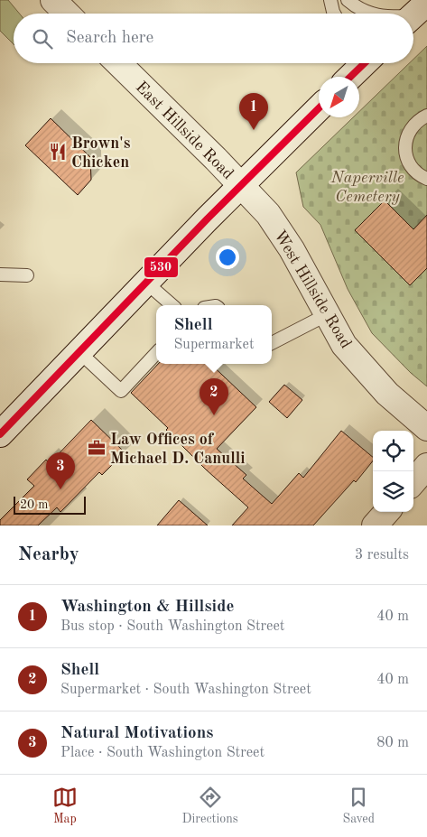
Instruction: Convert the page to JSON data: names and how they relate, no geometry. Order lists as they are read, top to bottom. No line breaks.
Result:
{"streets":{"street":["East Hillside Road","West Hillside Road"]},"crossings":[["East Hillside Road","West Hillside Road"]],"parks":["Naperville Cemetery"],"places":{"restaurant":["Brown's Chicken"],"office":["Law Offices of Michael D. Canulli"]},"lines":["transit line 530"],"scale_bar":"20 m","north":"bottom left","page":{"search":"Search here","pins":["1","2","3"],"popup":["Shell","Supermarket"],"scale":"20 m","heading":["Nearby","3 results"],"list":[{"mark":"1","name":"Washington & Hillside","note":"Bus stop · South Washington Street","value":"40 m"},{"mark":"2","name":"Shell","note":"Supermarket · South Washington Street","value":"40 m"},{"mark":"3","name":"Natural Motivations","note":"Place · South Washington Street","value":"80 m"}],"nav":["Map","Directions","Saved"]}}
